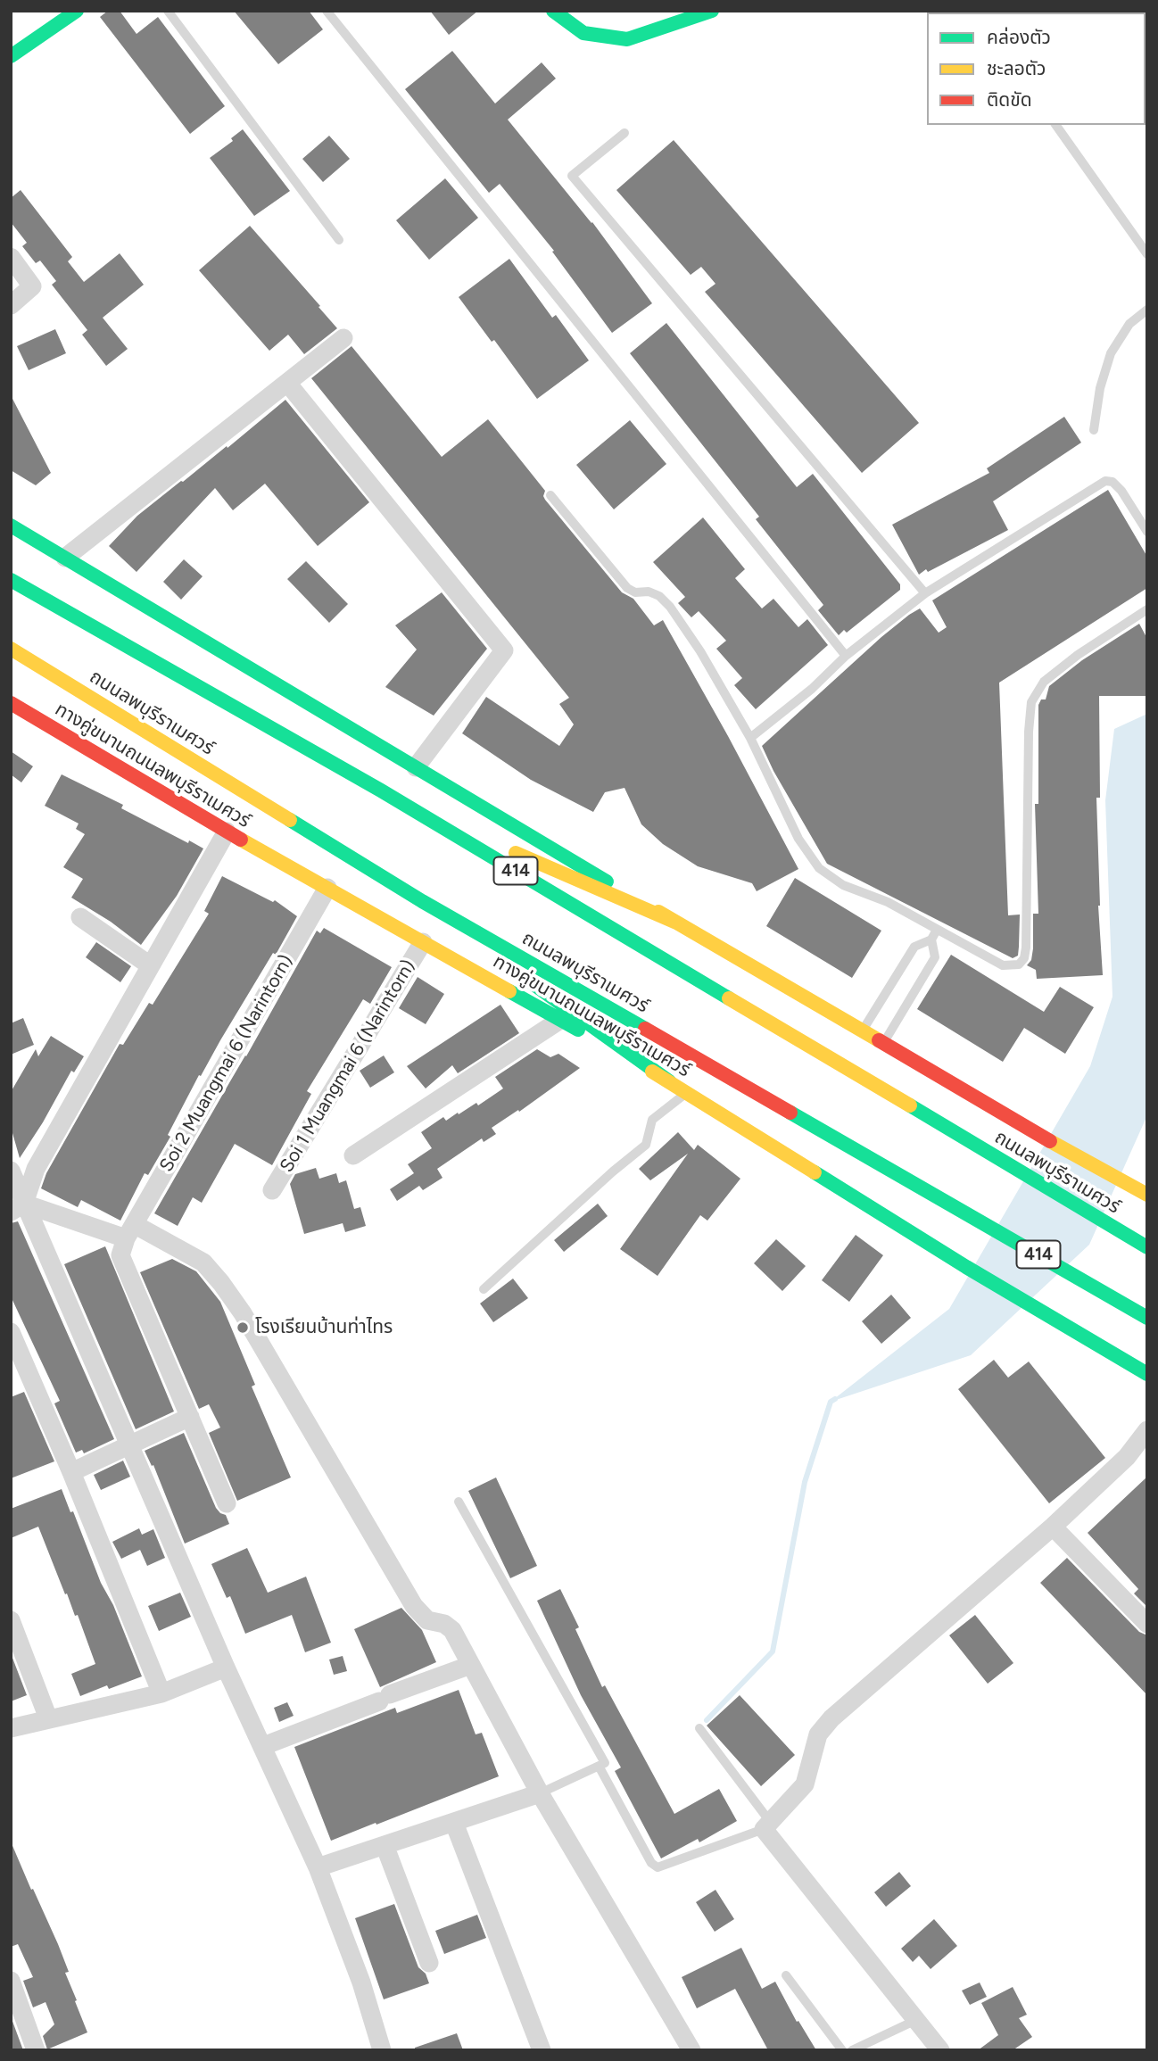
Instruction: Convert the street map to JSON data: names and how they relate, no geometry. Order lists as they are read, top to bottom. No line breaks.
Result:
{"streets":{"main road":["ถนนลพบุรีราเมศวร์","ทางคู่ขนานถนนลพบุรีราเมศวร์","414"],"street":["Soi 2 Muangmai 6 (Narintorn)","Soi 1 Muangmai 6 (Narintorn)"]},"crossings":[["ทางคู่ขนานถนนลพบุรีราเมศวร์","Soi 2 Muangmai 6 (Narintorn)"],["ทางคู่ขนานถนนลพบุรีราเมศวร์","Soi 1 Muangmai 6 (Narintorn)"]],"places":["โรงเรียนบ้านท่าไทร"],"legend":["คล่องตัว","ชะลอตัว","ติดขัด"]}
